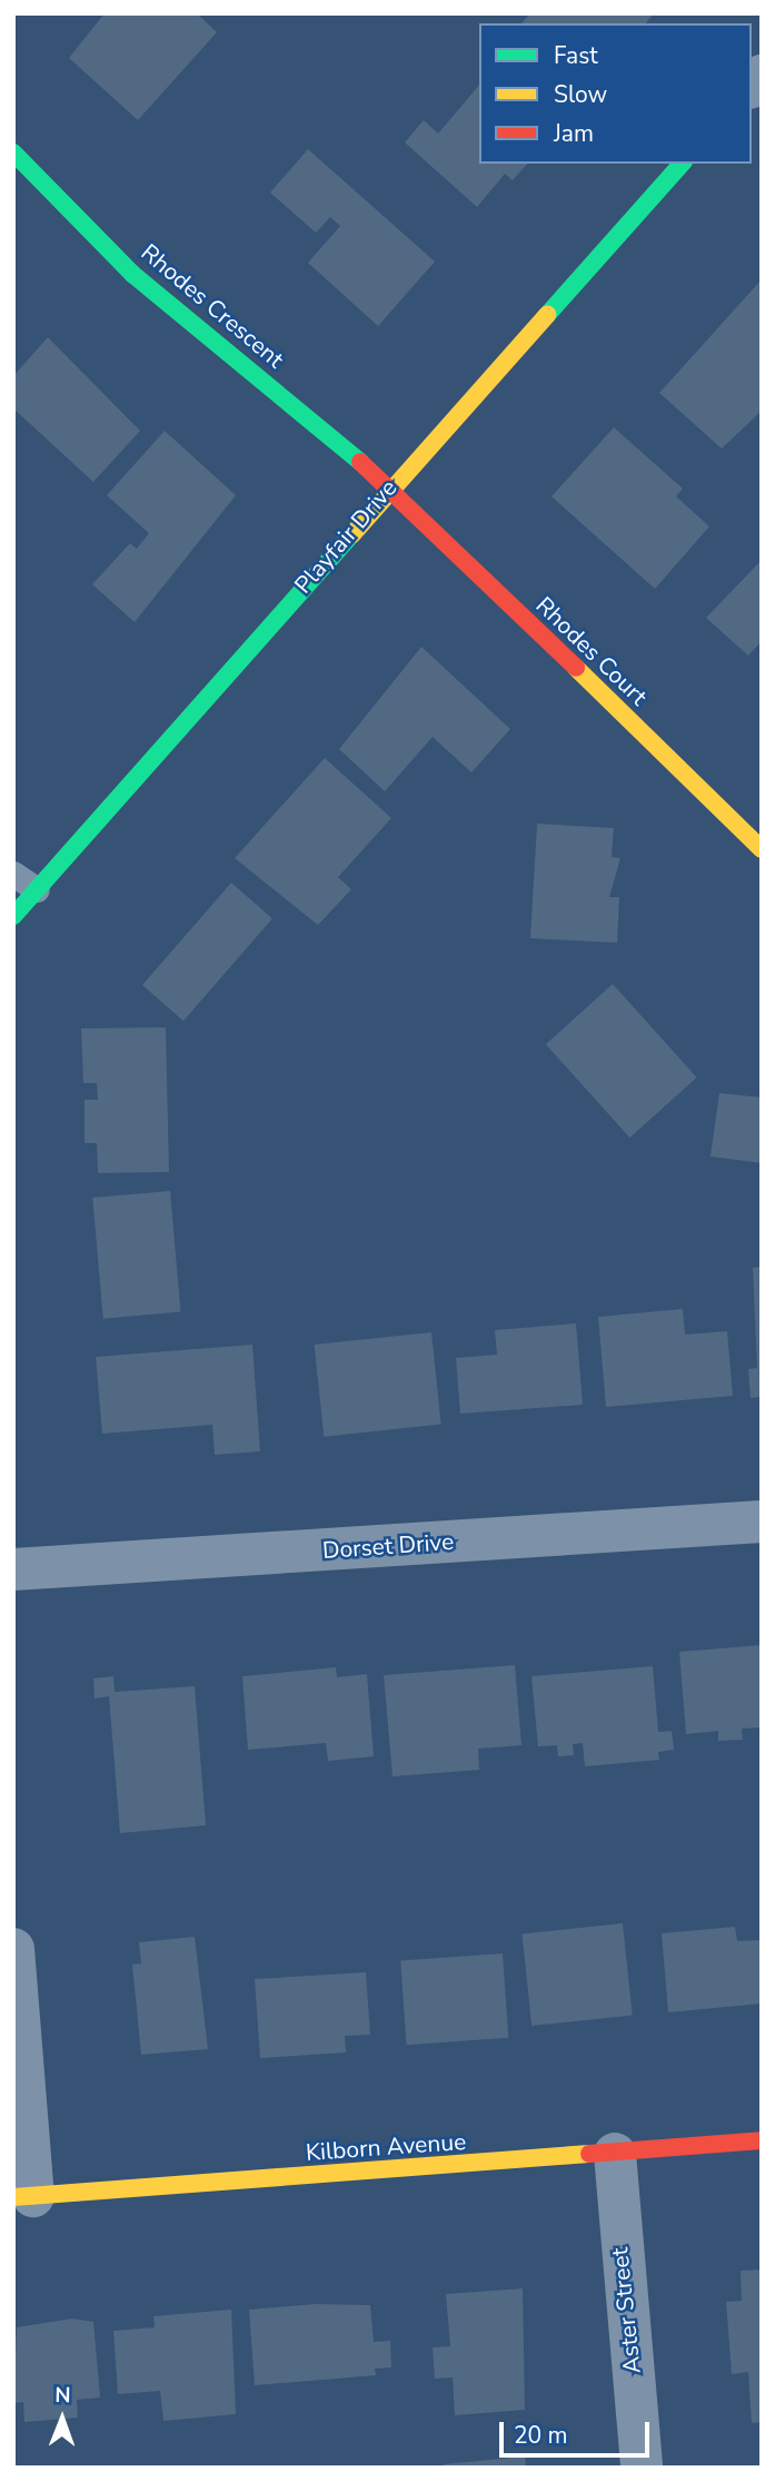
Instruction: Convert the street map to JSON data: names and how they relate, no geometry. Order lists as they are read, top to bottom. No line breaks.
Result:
{"streets":{"street":["Rhodes Crescent","Playfair Drive","Rhodes Court","Dorset Drive","Kilborn Avenue","Aster Street"]},"crossings":[["Rhodes Crescent","Playfair Drive"],["Rhodes Crescent","Rhodes Court"],["Playfair Drive","Rhodes Court"],["Kilborn Avenue","Aster Street"]],"legend":["Fast","Slow","Jam"],"scale_bar":"20 m","north":"top"}
